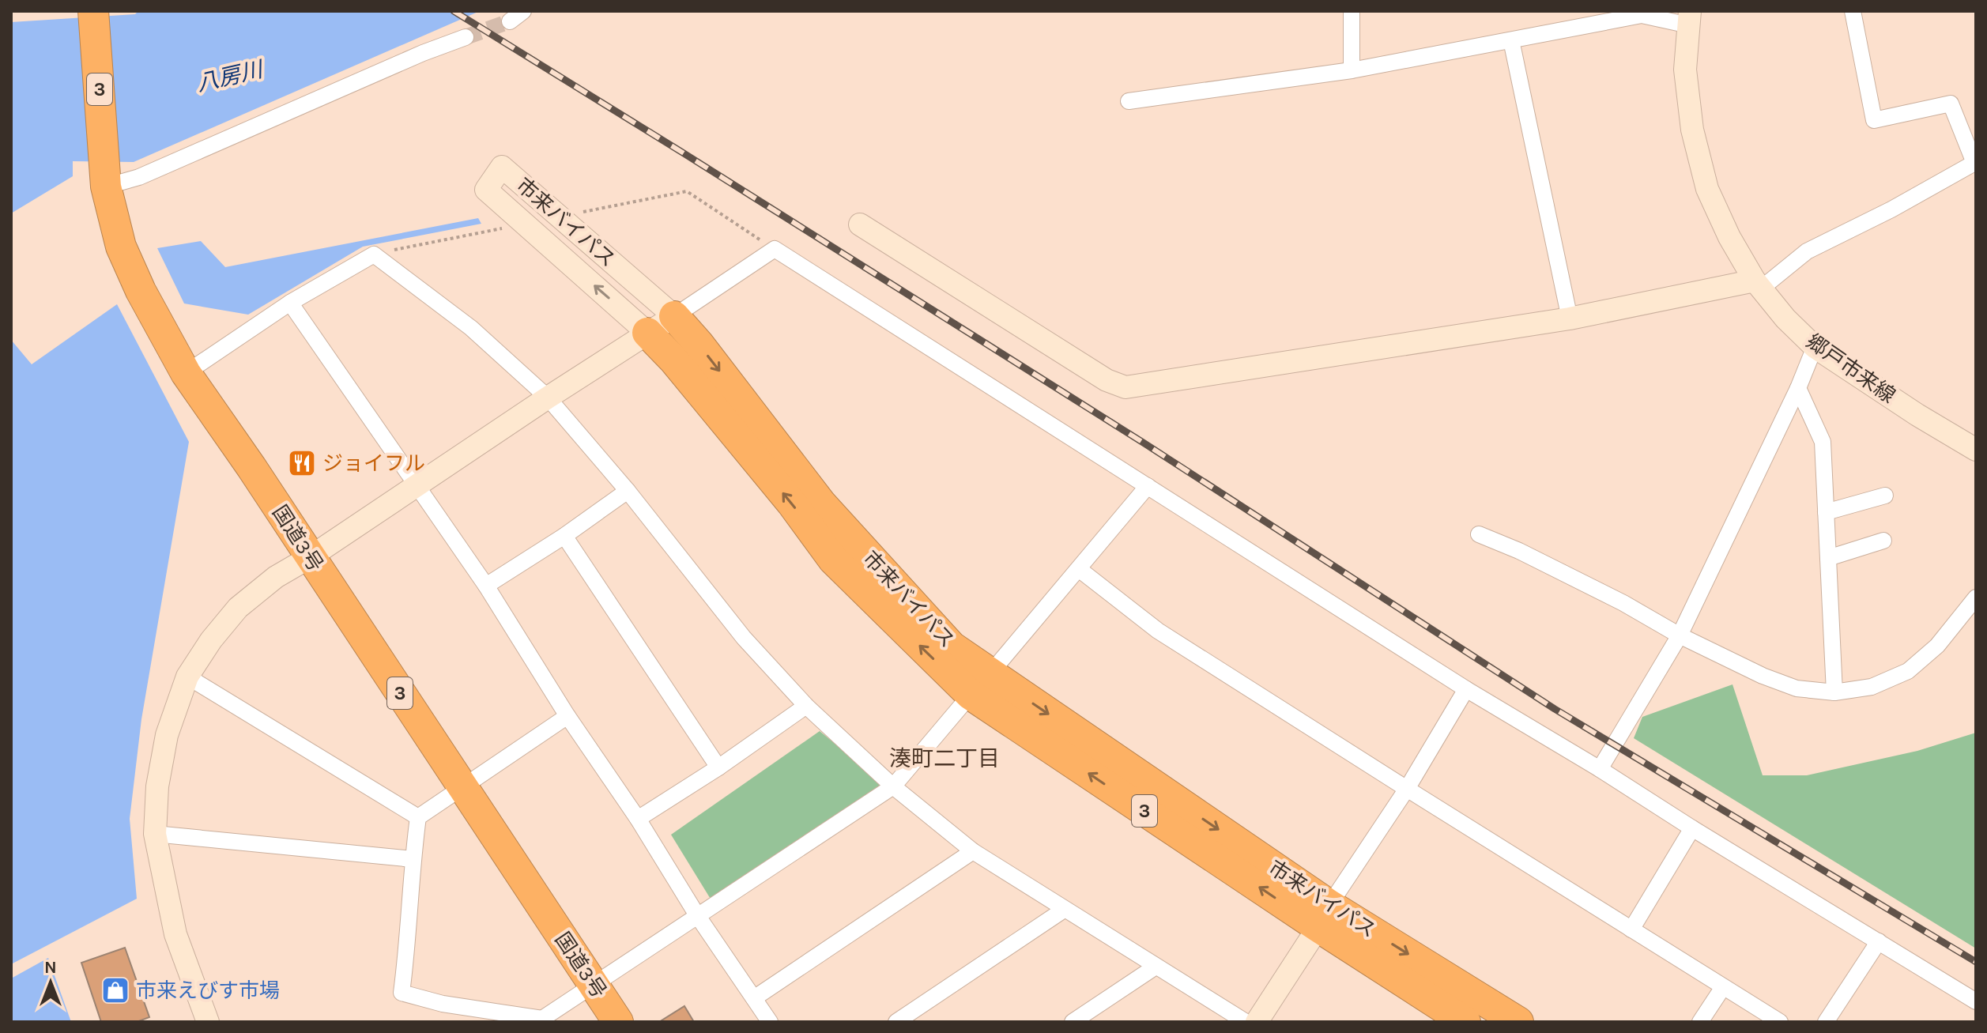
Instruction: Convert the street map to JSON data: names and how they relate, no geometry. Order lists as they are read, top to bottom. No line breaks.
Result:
{"streets":{"highway":["3","市来バイパス","国道3号"],"street":["郷戸市来線"]},"districts":["湊町二丁目"],"water":["八房川"],"places":{"restaurant":["ジョイフル"],"shop":["市来えびす市場"]},"north":"top"}
